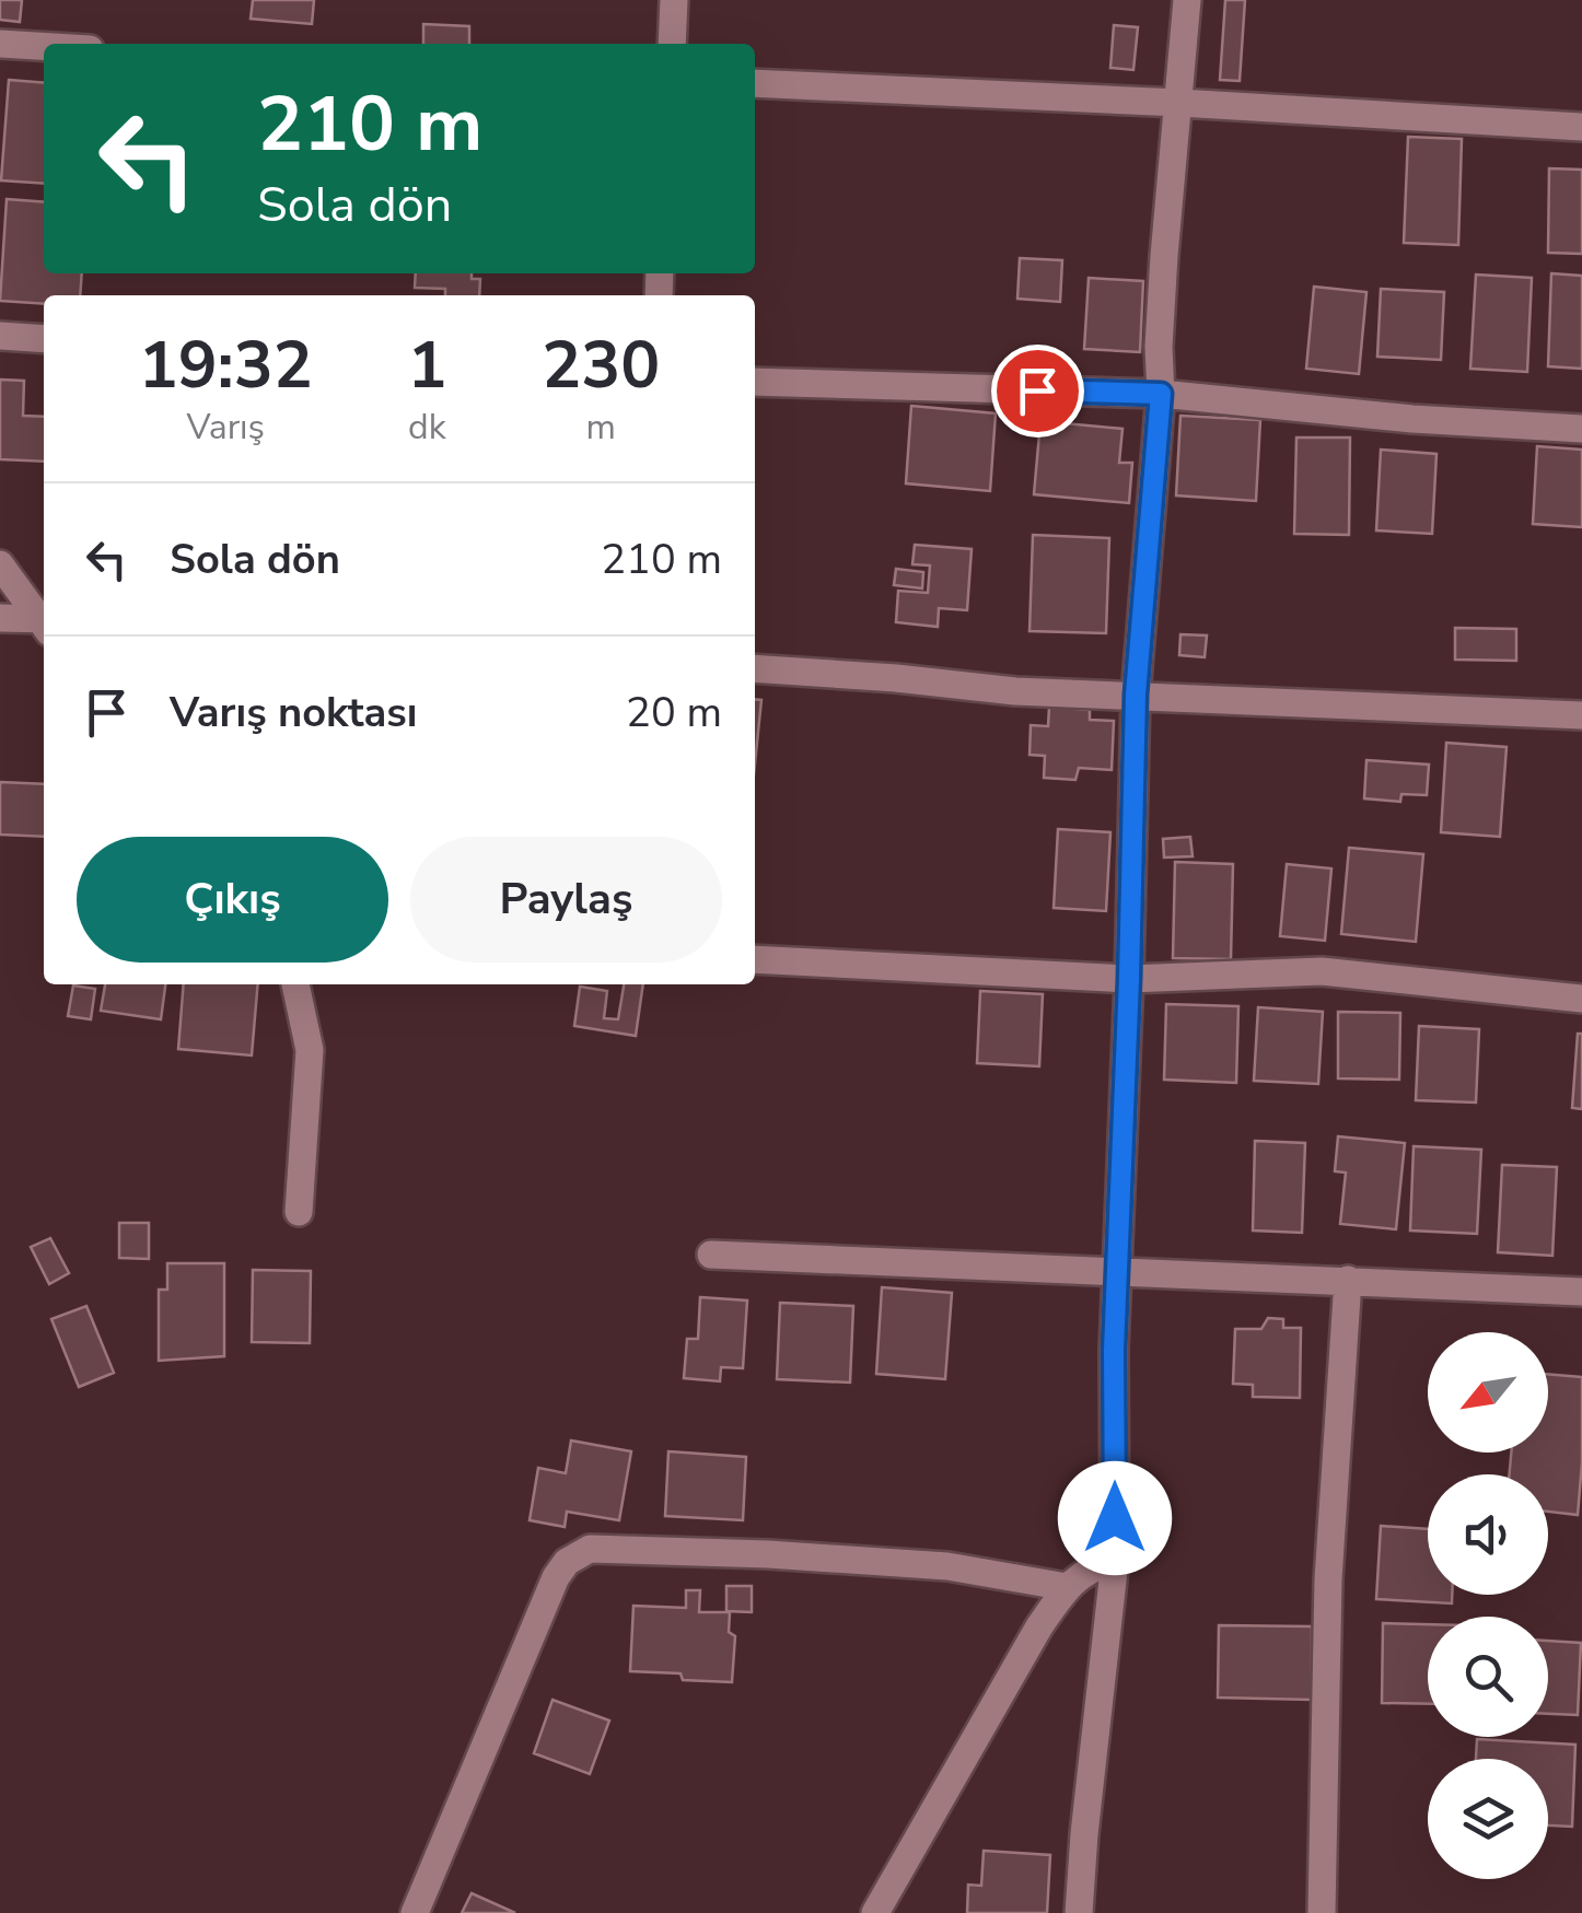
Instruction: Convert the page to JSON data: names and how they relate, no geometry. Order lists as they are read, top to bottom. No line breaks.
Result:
{"north":"bottom left","page":{"turn":["210 m","Sola dön"],"eta":["19:32","Varış","1","dk","230","m"],"list":[{"name":"Sola dön","value":"210 m"},{"name":"Varış noktası","value":"20 m"}],"buttons":["Çıkış","Paylaş"]}}
